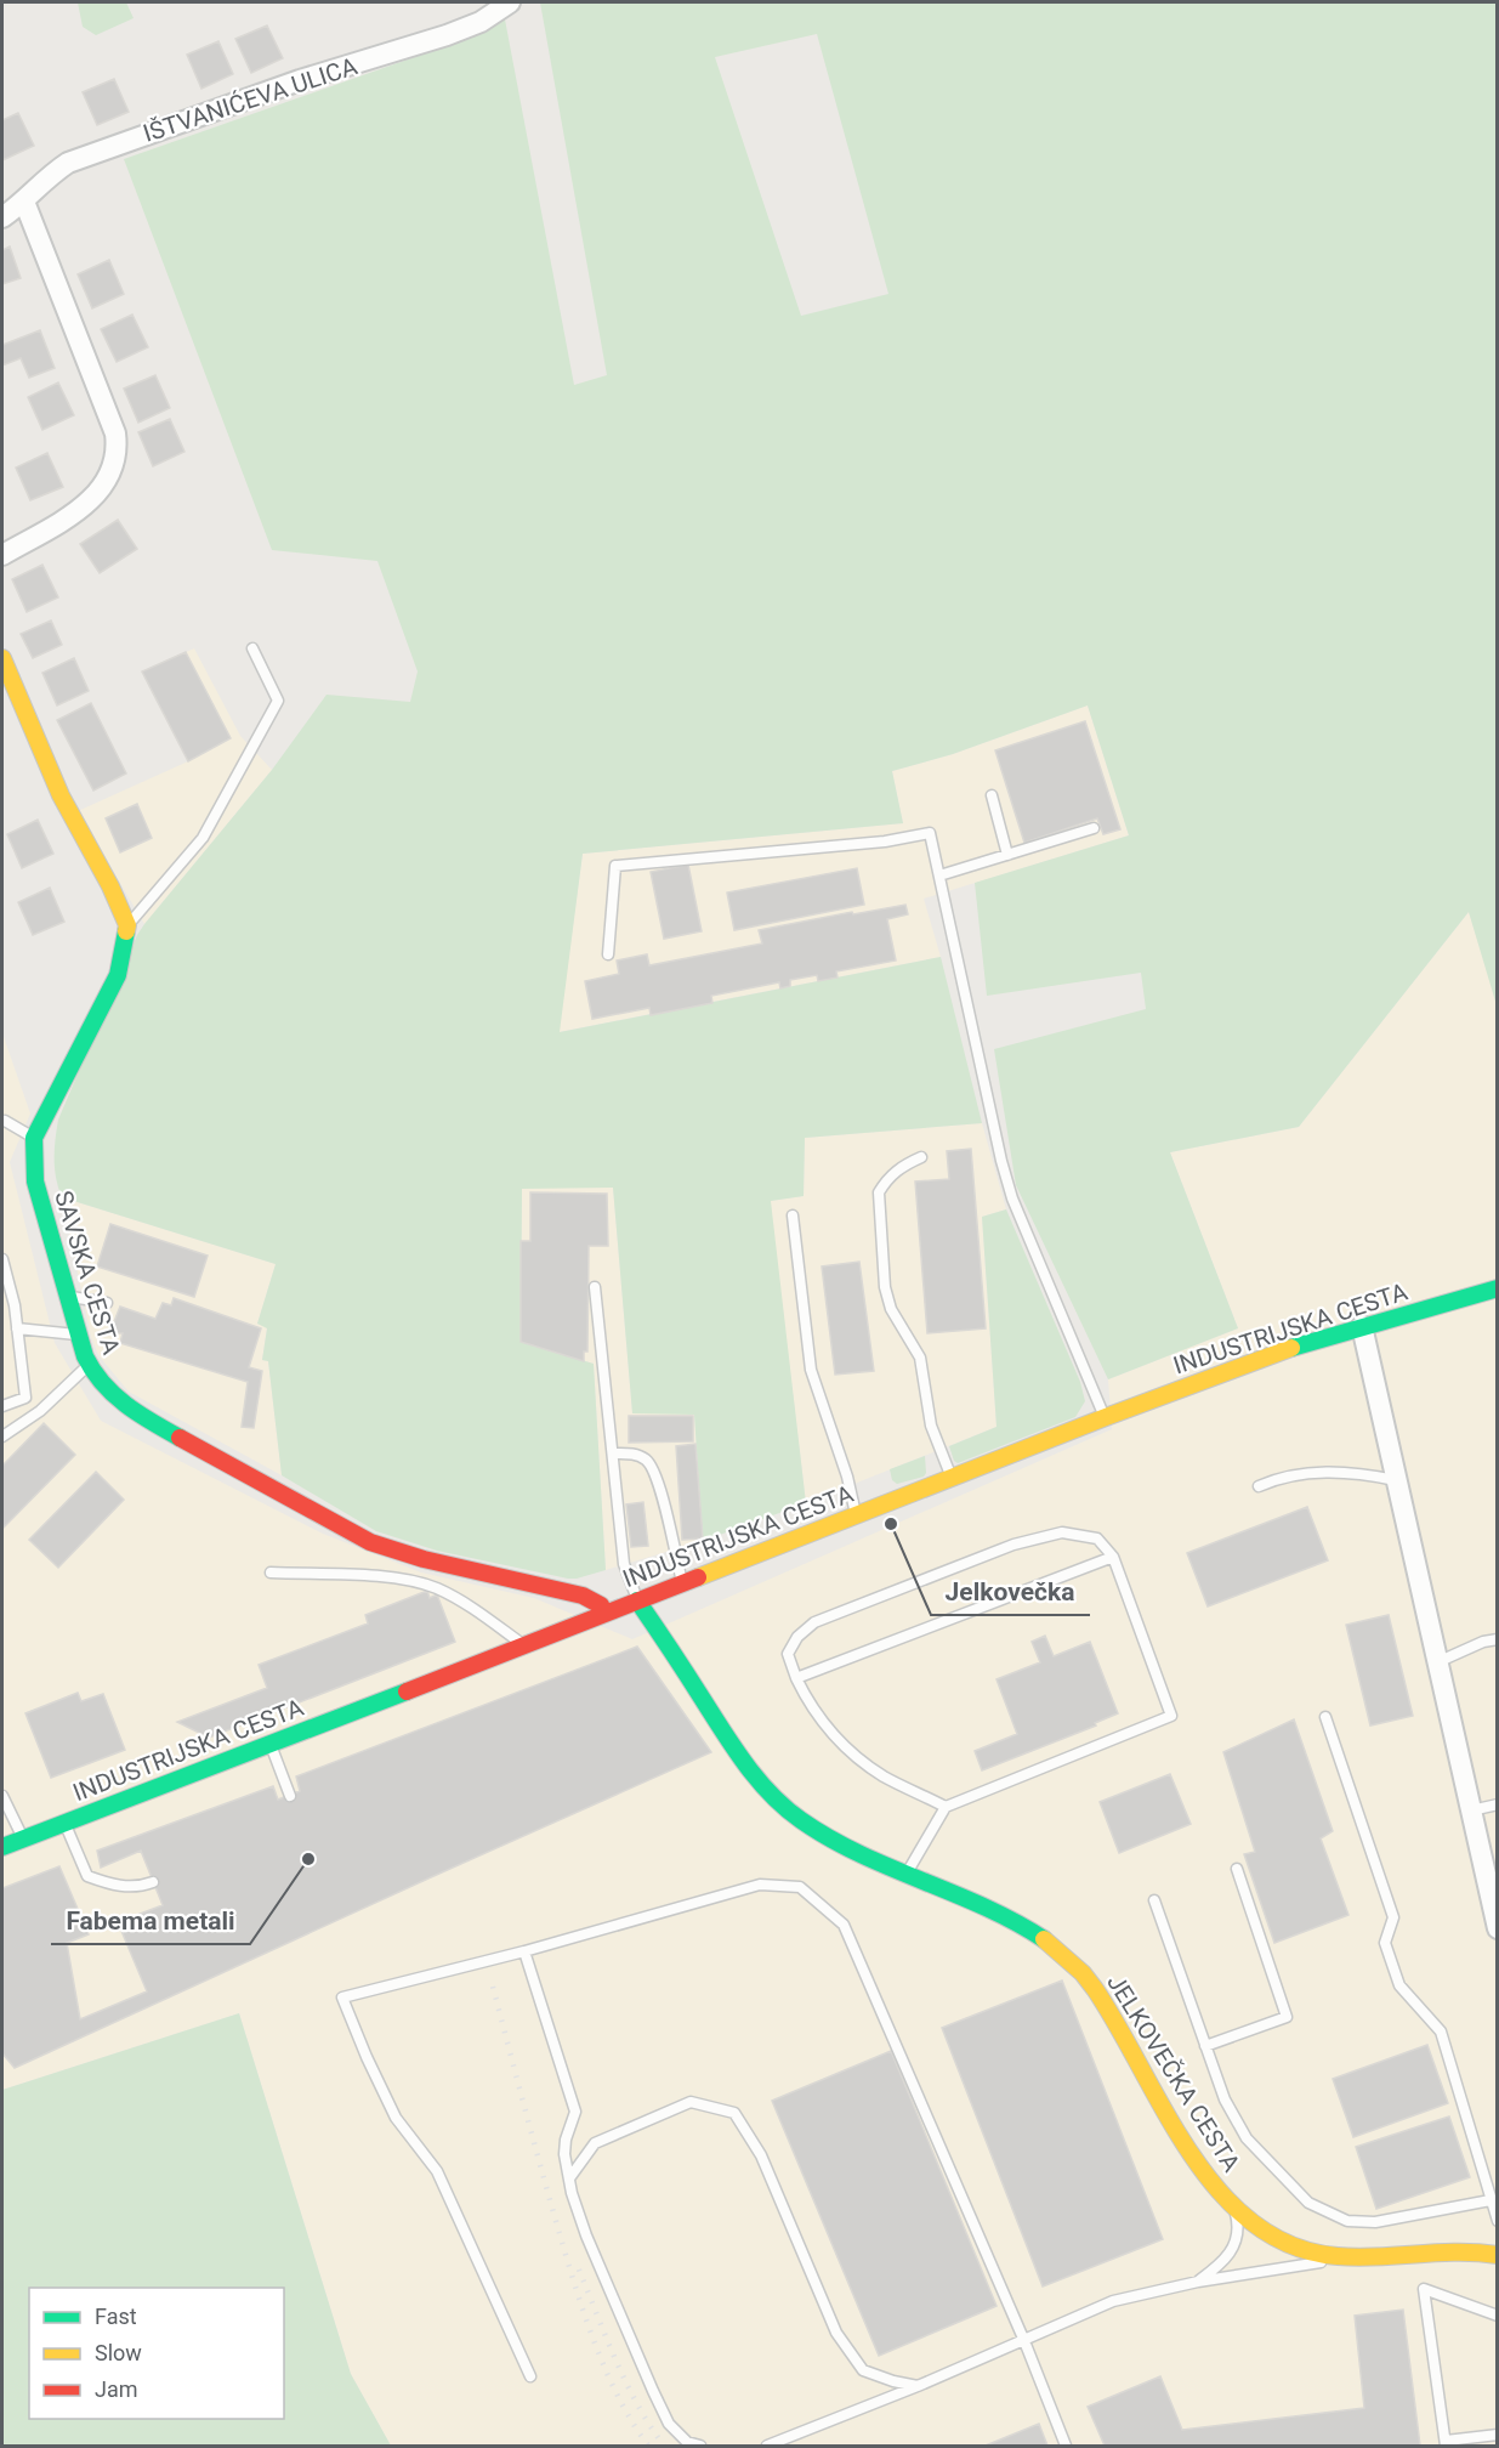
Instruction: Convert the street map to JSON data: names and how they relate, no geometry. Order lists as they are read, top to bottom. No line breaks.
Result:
{"streets":{"street":["IŠTVANIĆEVA ULICA","SAVSKA CESTA","INDUSTRIJSKA CESTA","JELKOVEČKA CESTA"]},"crossings":[["SAVSKA CESTA","INDUSTRIJSKA CESTA"],["INDUSTRIJSKA CESTA","JELKOVEČKA CESTA"]],"places":["Jelkovečka","Fabema metali"],"legend":["Fast","Slow","Jam"]}
